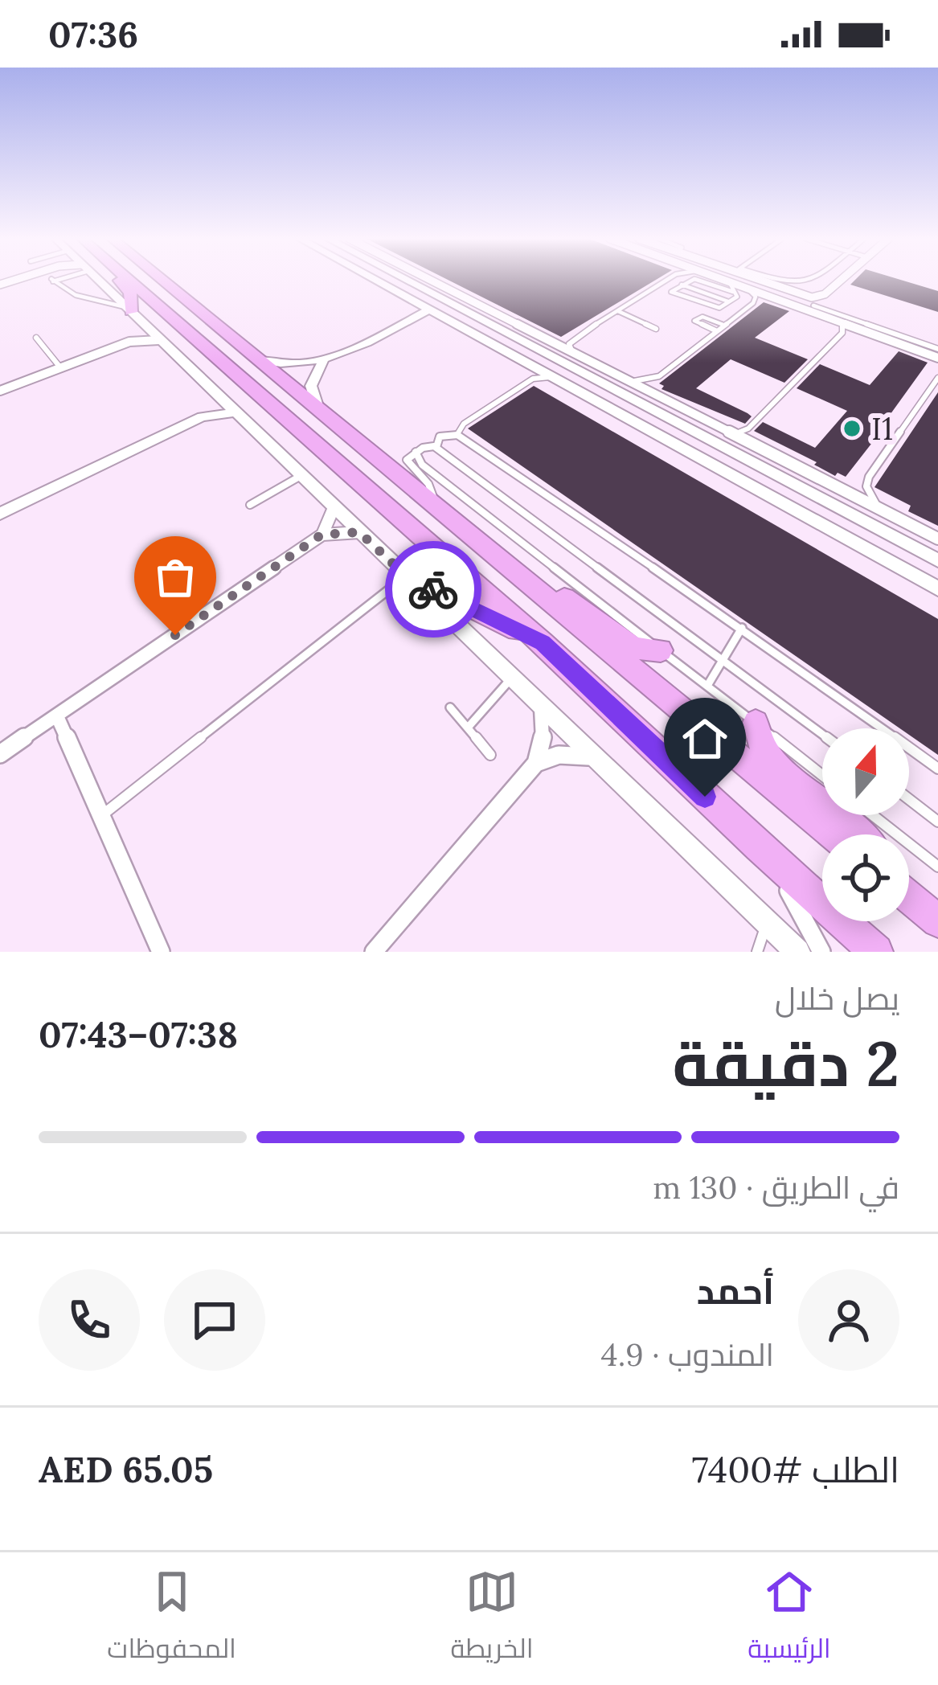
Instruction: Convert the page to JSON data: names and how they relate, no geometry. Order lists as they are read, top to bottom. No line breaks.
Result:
{"places":["I1"],"north":"top","page":{"status":"07:36","heading":["2 دقيقة","يصل خلال","07:38–07:43"],"panel":["أحمد","المندوب · 4.9","الطلب #7400","AED 65.05"],"bar":"في الطريق · 130 m","tabs":["الرئيسية","الخريطة","المحفوظات"]}}
